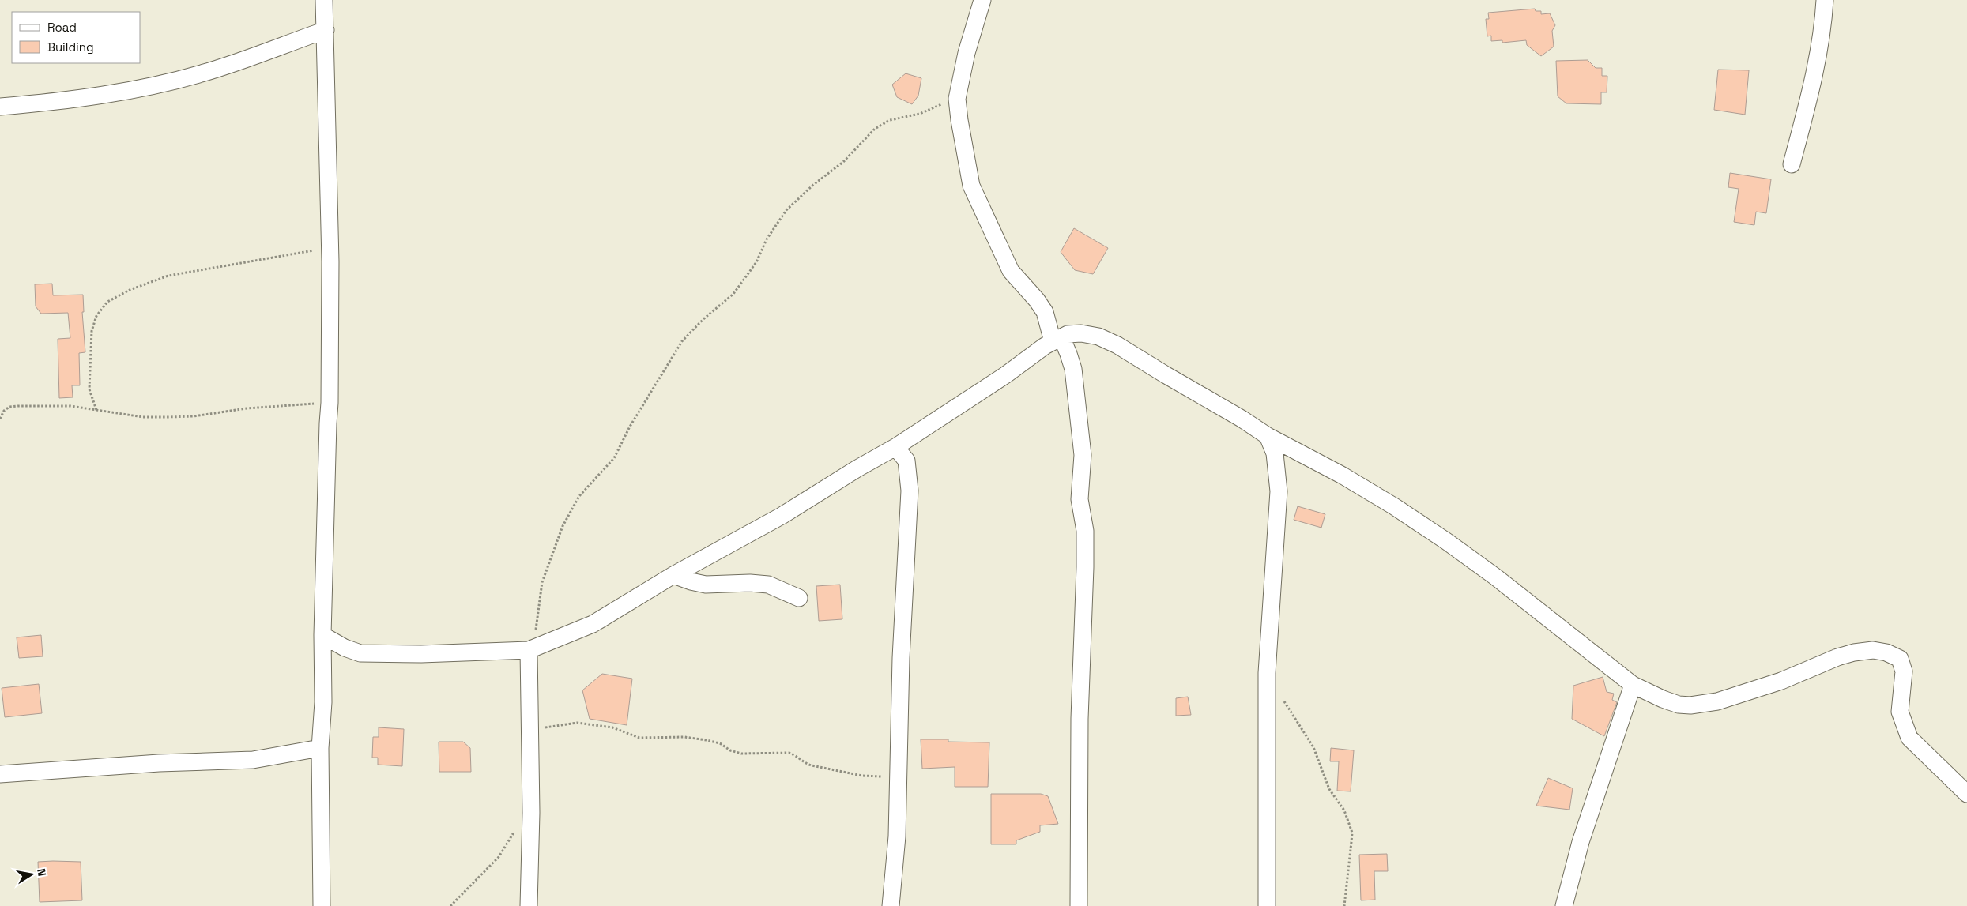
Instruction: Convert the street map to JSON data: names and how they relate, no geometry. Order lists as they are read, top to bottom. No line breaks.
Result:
{"legend":["Road","Building"],"north":"right"}
